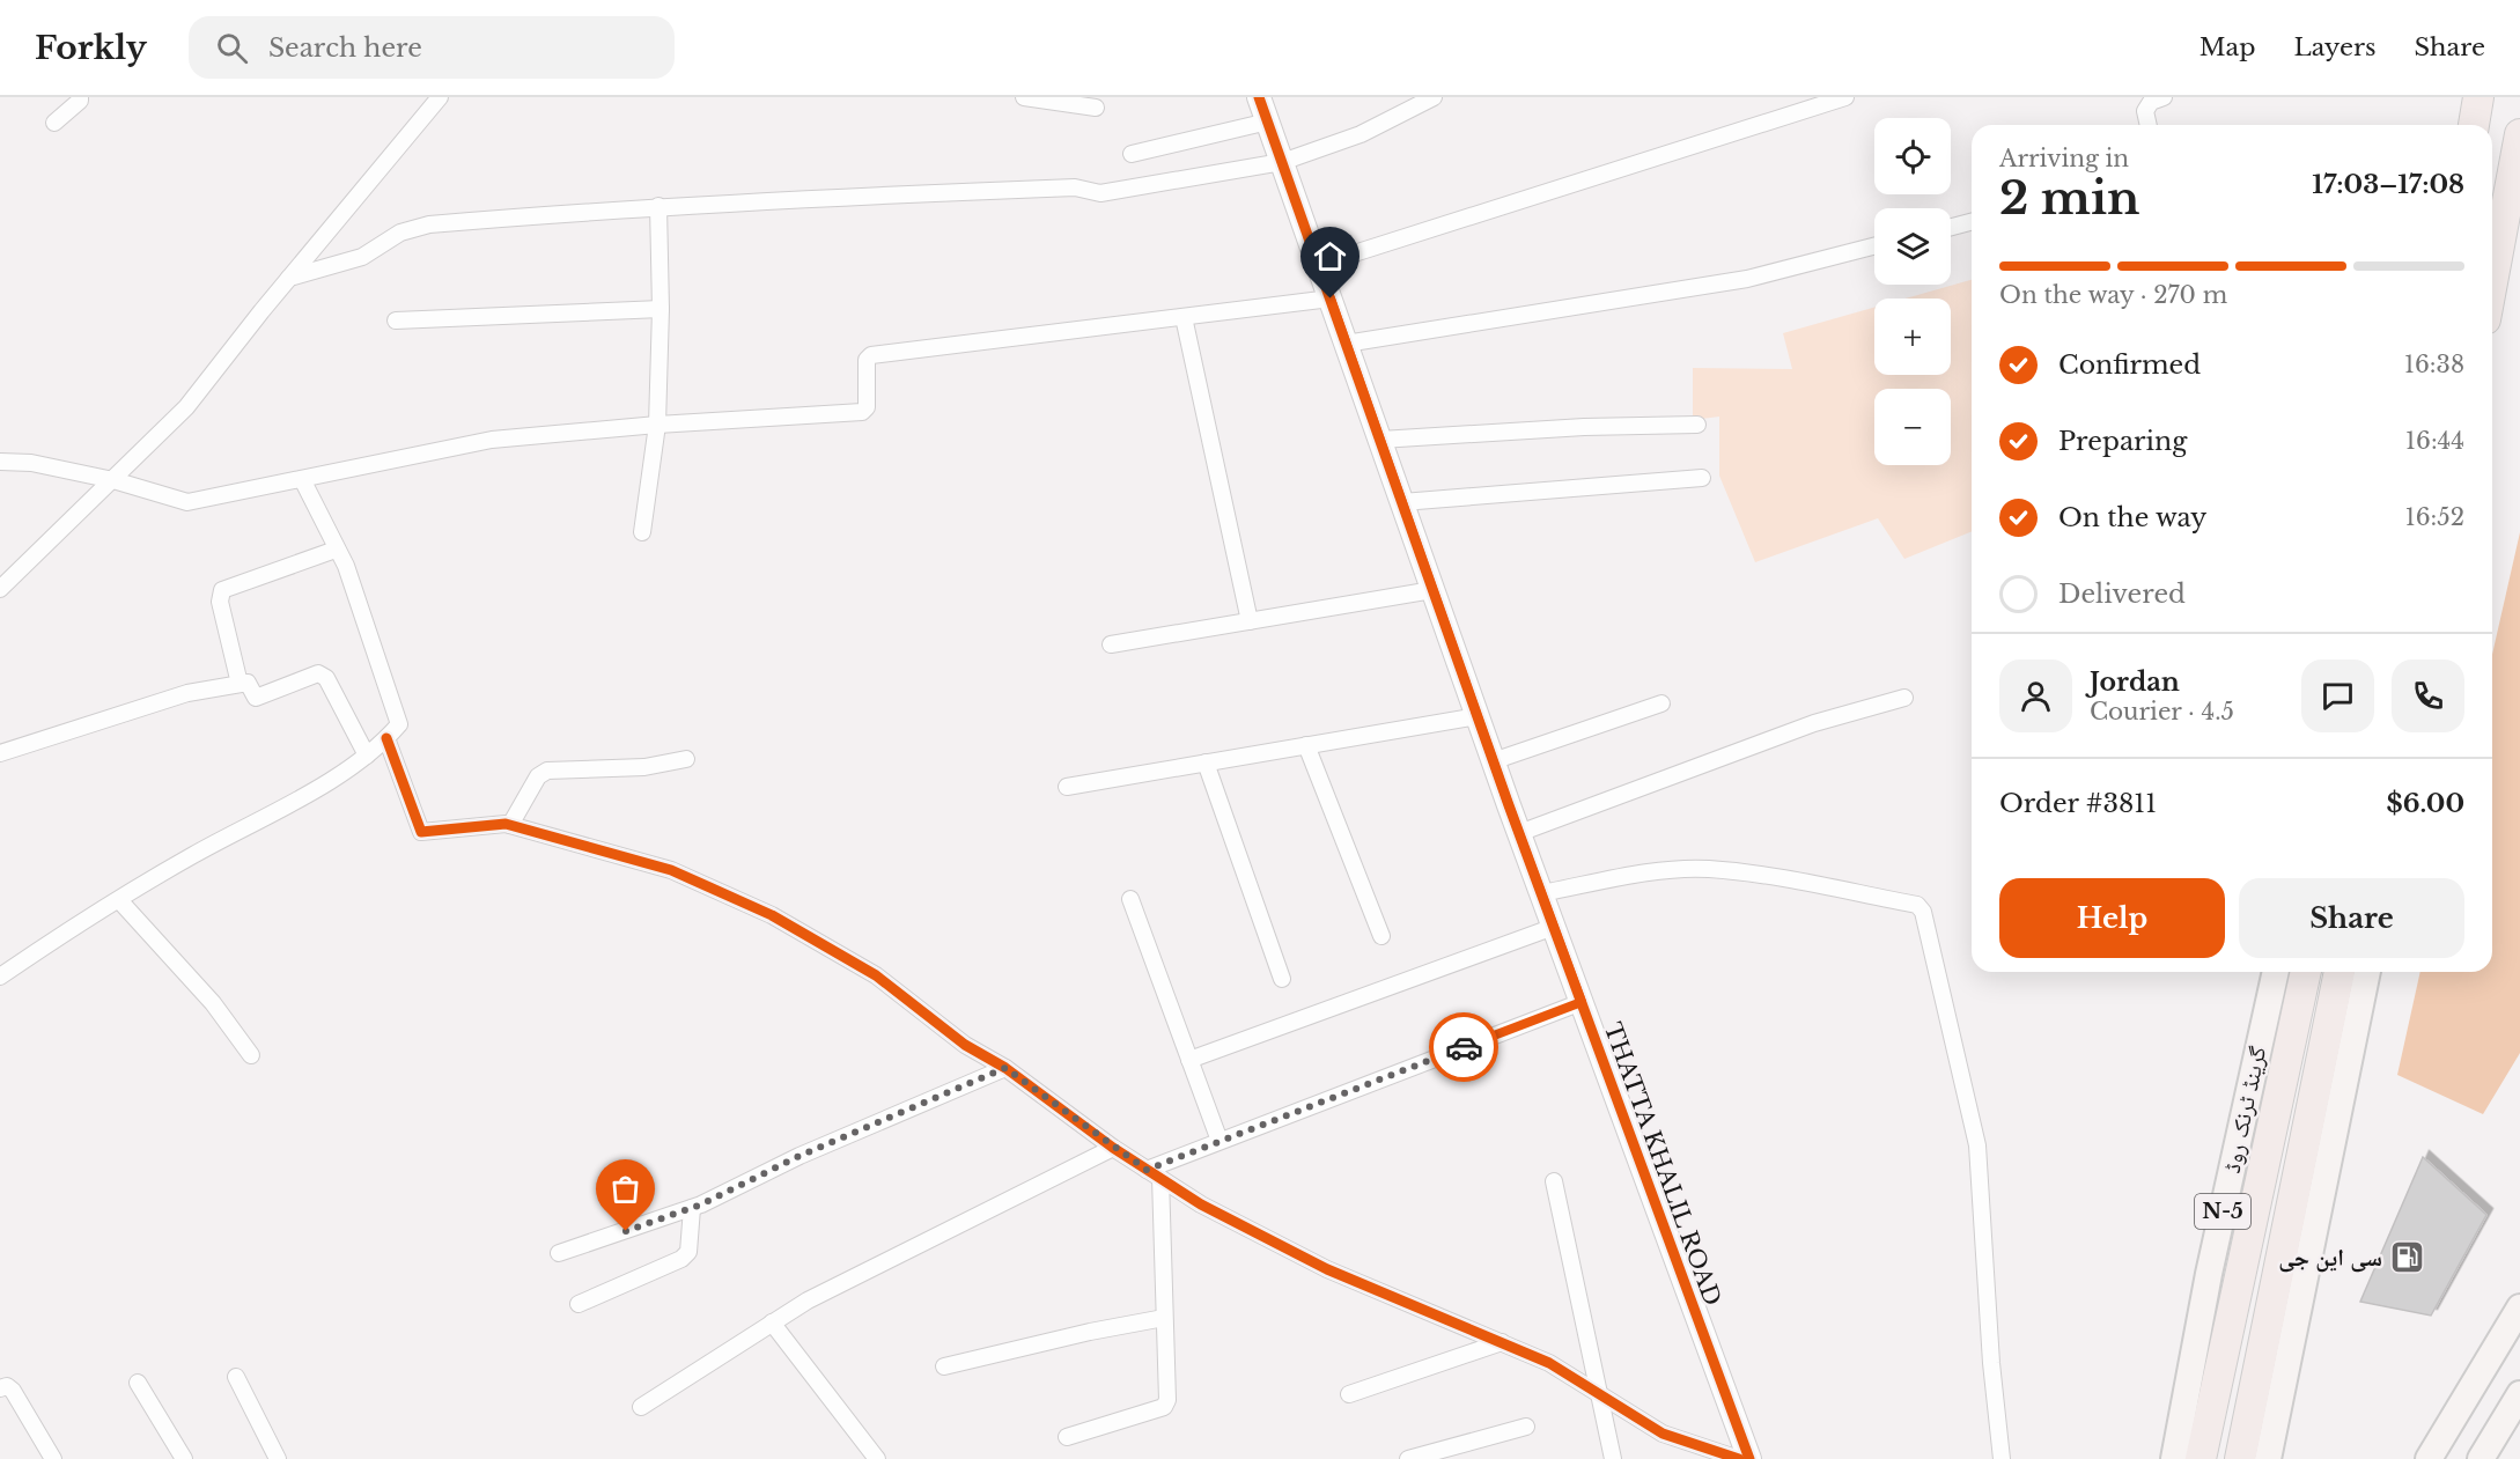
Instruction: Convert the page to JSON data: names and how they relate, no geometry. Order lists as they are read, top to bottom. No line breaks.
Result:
{"streets":{"main road":["گرینڈ ٹرنک روڈ","N-5"],"street":["THATTA KHALIL ROAD"]},"places":{"fuel station":["سی این جی"]},"page":{"header":"Forkly","search":"Search here","nav":["Map","Layers","Share"],"map_buttons":["+","−"],"heading":["2 min","Arriving in","17:03–17:08"],"panel":["Jordan","Courier · 4.5","Order #3811","$6.00"],"bar":"On the way · 270 m","list":[["Confirmed","16:38"],["Preparing","16:44"],["On the way","16:52"],"Delivered"],"buttons":["Help","Share"]}}
